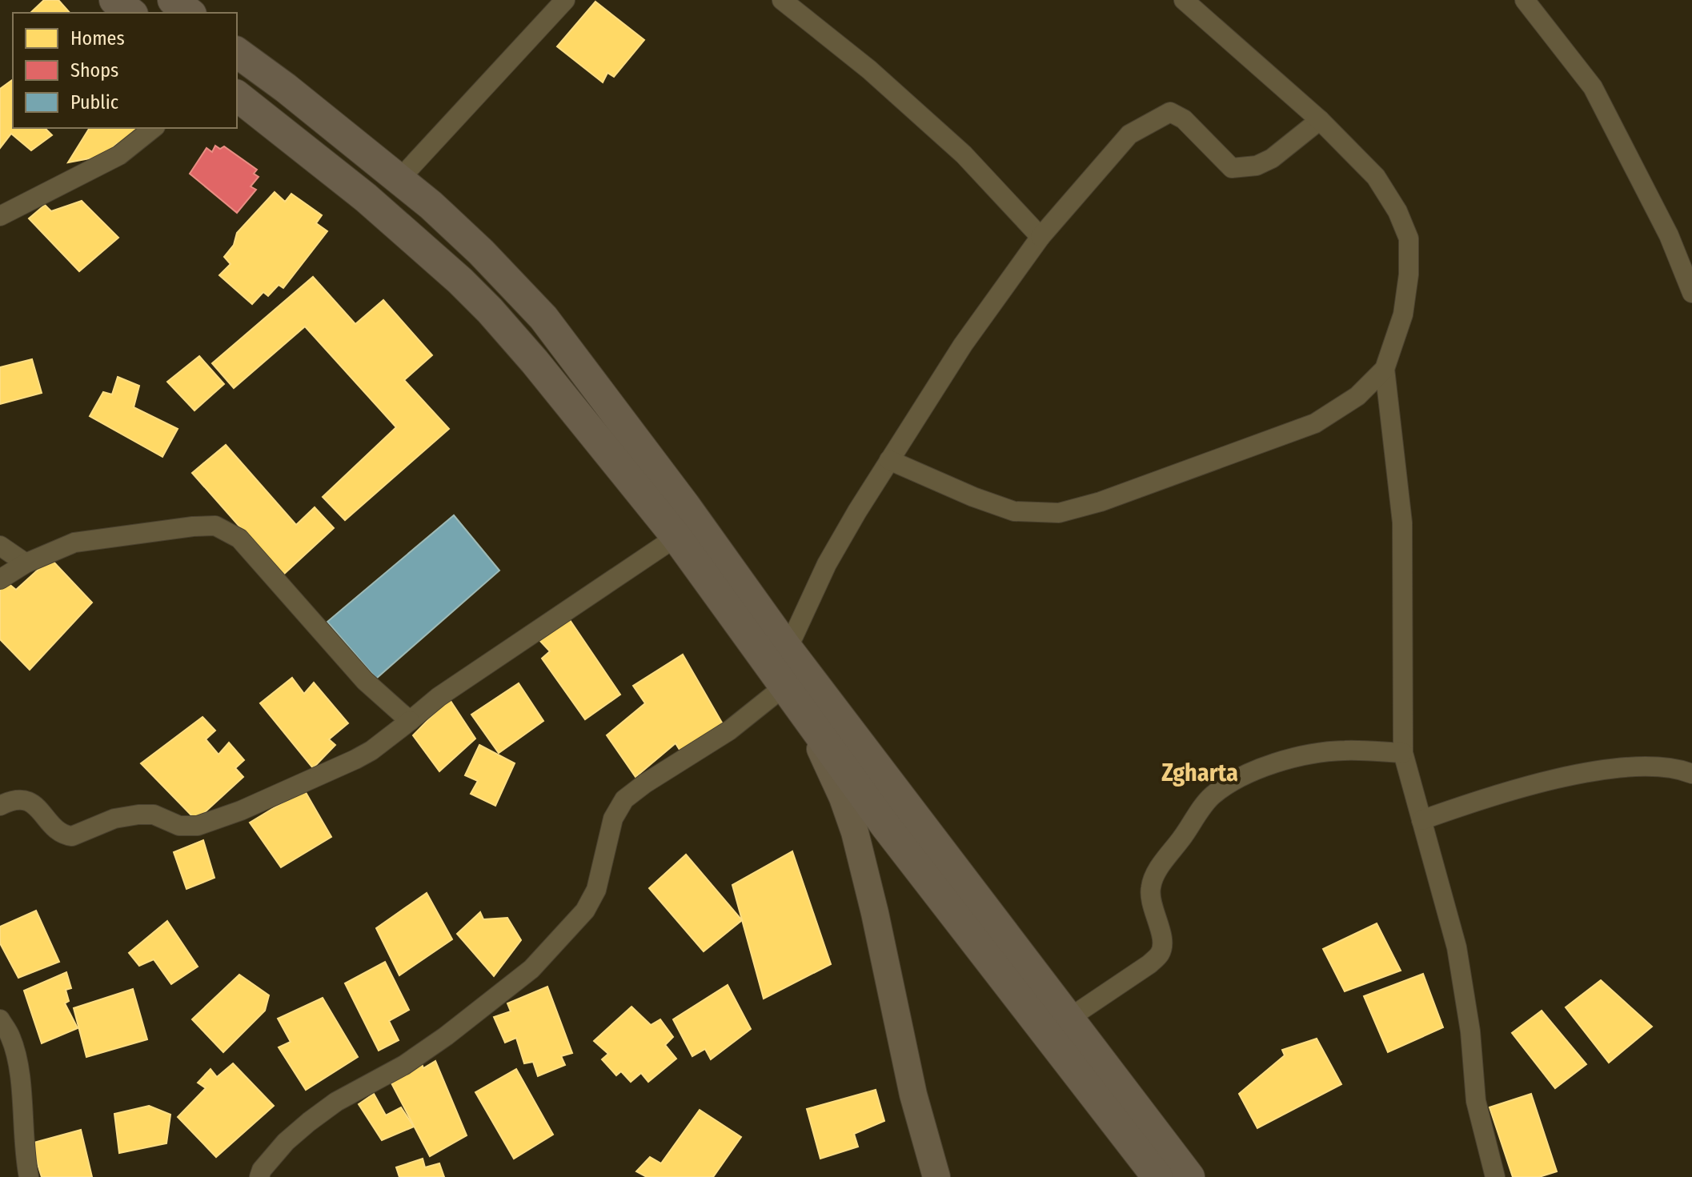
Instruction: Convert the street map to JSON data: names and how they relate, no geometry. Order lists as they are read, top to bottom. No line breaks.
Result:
{"districts":["Zgharta"],"legend":["Homes","Shops","Public"]}
